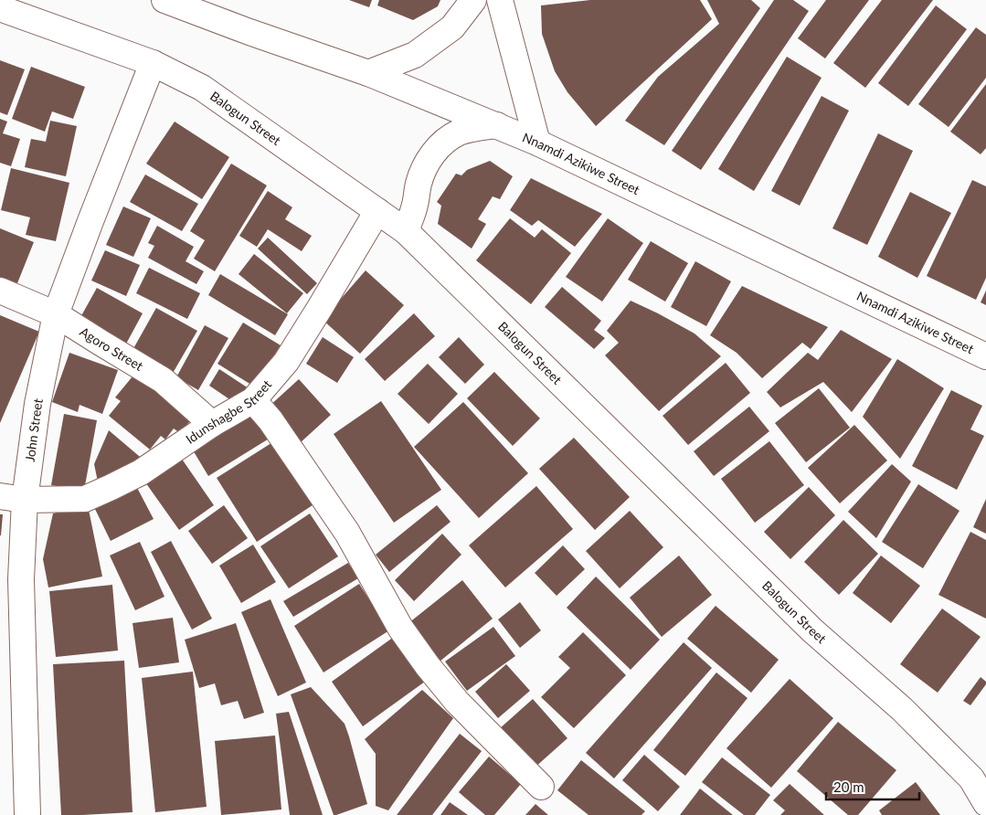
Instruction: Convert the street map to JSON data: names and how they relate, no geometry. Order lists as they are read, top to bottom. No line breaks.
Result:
{"streets":{"main road":["Balogun Street","Nnamdi Azikiwe Street","Agoro Street","Idunshagbe Street","John Street"]},"crossings":[["Balogun Street","Idunshagbe Street"],["Balogun Street","John Street"],["Agoro Street","Idunshagbe Street"],["Agoro Street","John Street"],["Idunshagbe Street","John Street"]],"scale_bar":"20 m"}
